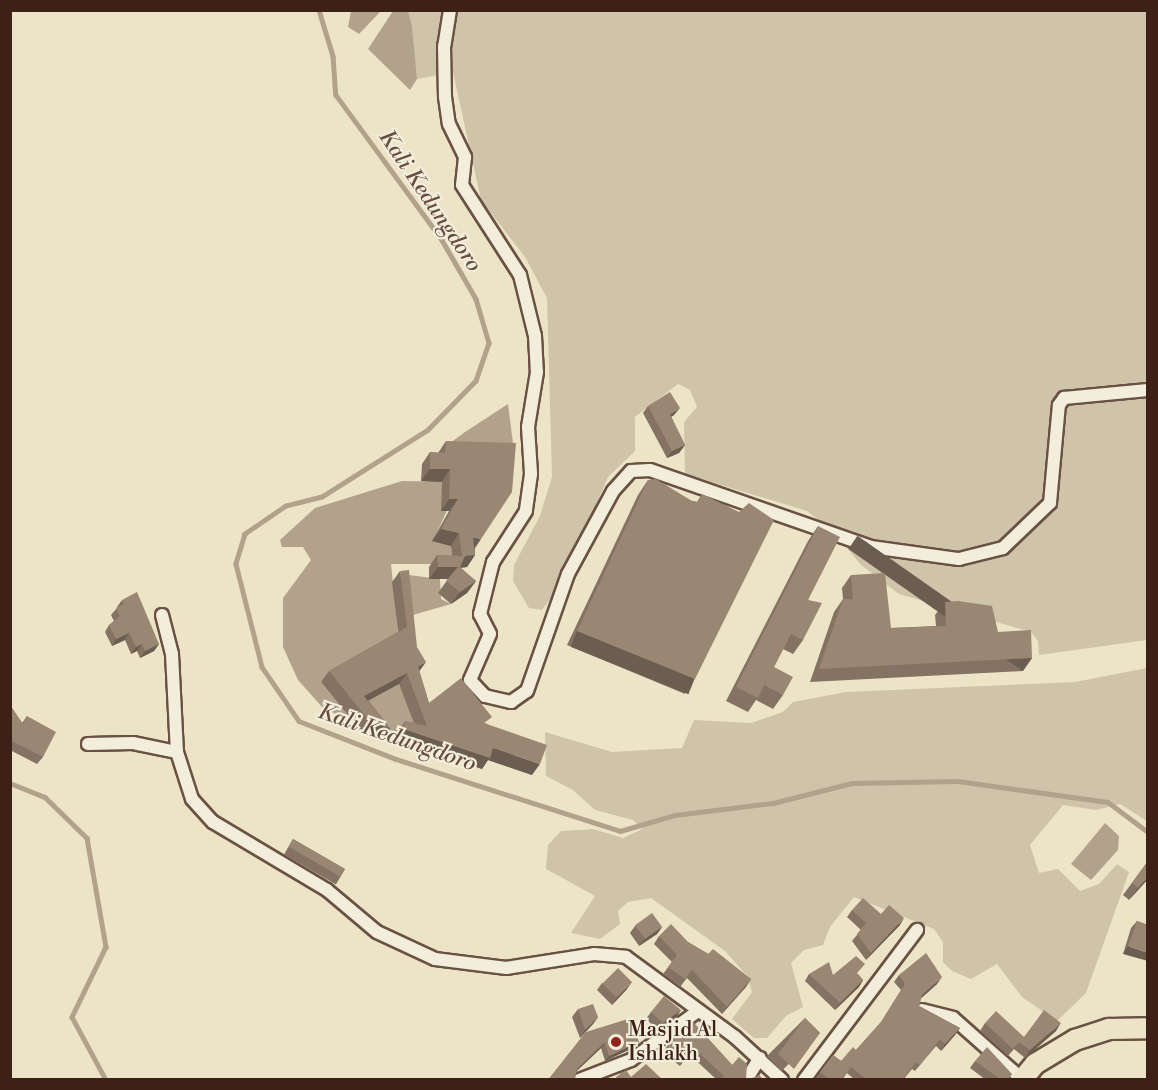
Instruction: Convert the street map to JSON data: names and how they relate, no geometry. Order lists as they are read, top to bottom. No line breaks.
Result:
{"water":["Kali Kedungdoro"],"places":["Masjid Al Ishlakh"]}
